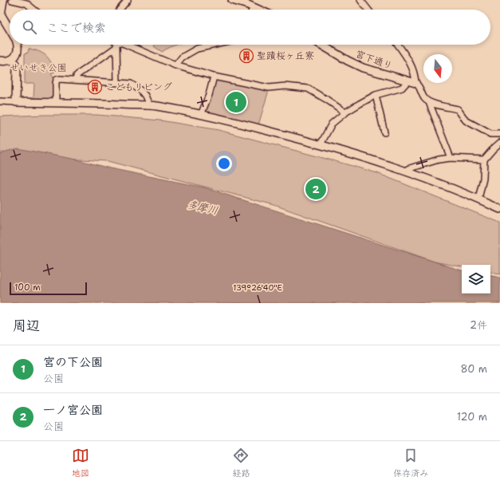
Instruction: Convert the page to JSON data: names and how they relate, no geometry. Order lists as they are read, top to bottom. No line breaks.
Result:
{"streets":{"street":["宮下通り"]},"water":["多摩川"],"parks":["せいせき公園"],"places":{"building":["聖蹟桜ヶ丘寮","こどもリビング"]},"scale_bar":"100 m","north":"bottom","page":{"search":"ここで検索","pins":["1","2"],"scale":"100 m","heading":["周辺","2件"],"list":[{"mark":"1","name":"宮の下公園","note":"公園","value":"80 m"},{"mark":"2","name":"一ノ宮公園","note":"公園","value":"120 m"}],"nav":["地図","経路","保存済み"]},"coordinates":["139°26'40\"E"]}
